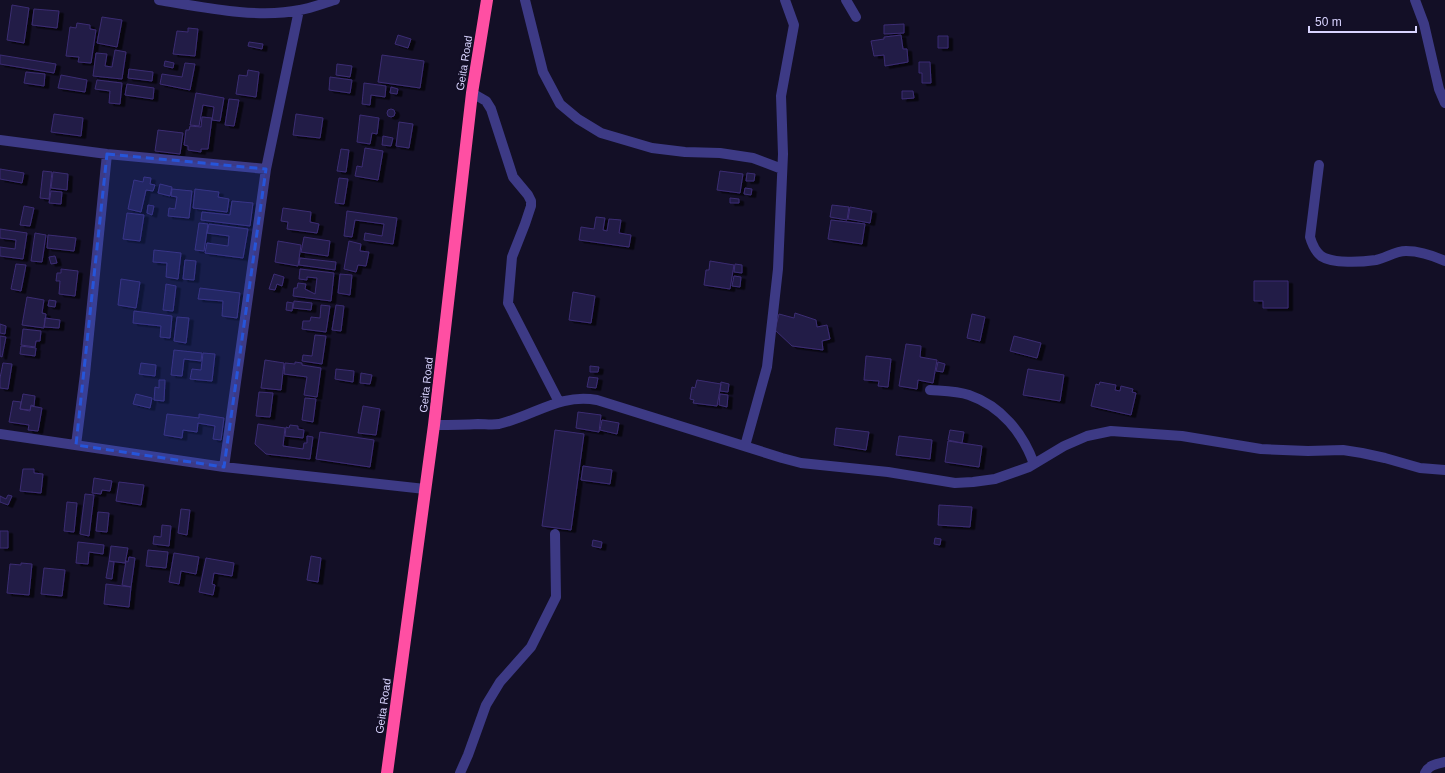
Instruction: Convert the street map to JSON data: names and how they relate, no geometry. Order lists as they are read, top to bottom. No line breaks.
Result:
{"streets":{"highway":["Geita Road"]},"scale_bar":"50 m"}
